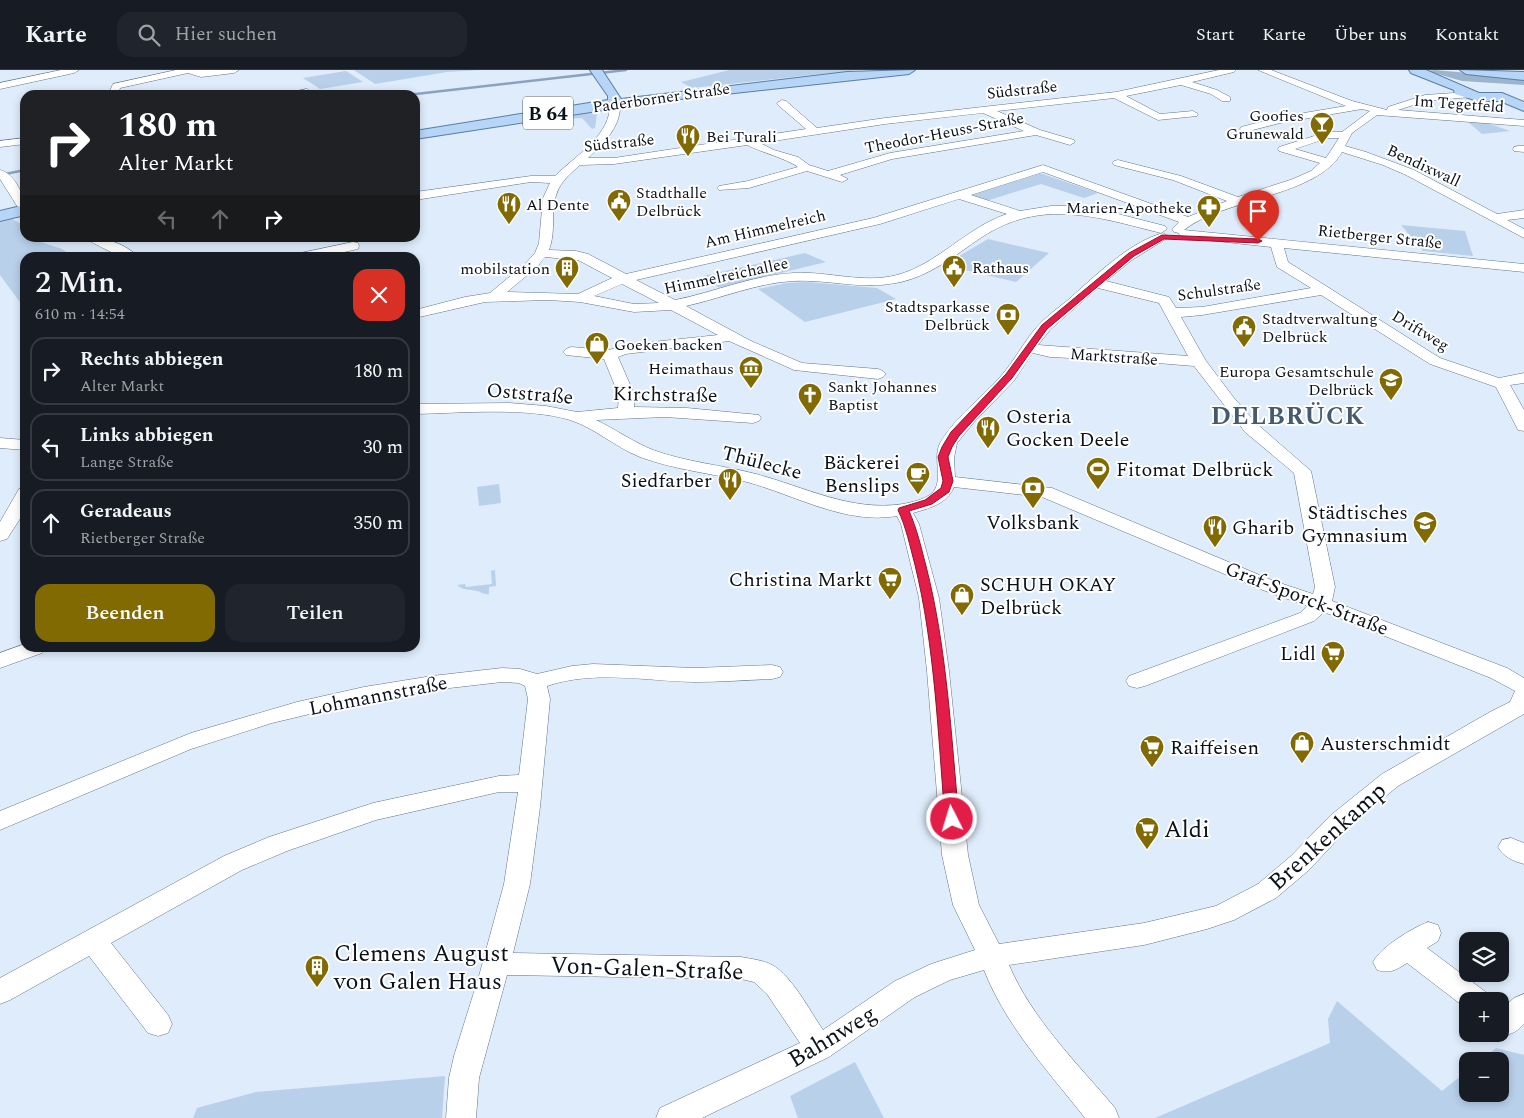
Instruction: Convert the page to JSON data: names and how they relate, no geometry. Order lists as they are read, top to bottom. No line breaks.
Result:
{"streets":{"main road":["Paderborner Straße","B 64"],"street":["Südstraße","Im Tegetfeld","Theodor-Heuss-Straße","Bendixwall","Am Himmelreich","Rietberger Straße","Himmelreichallee","Schulstraße","Driftweg","Marktstraße","Oststraße","Kirchstraße","Thülecke","Graf-Sporck-Straße","Lohmannstraße","Brenkenkamp","Von-Galen-Straße","Bahnweg"]},"crossings":[["Am Himmelreich","Himmelreichallee"],["Rietberger Straße","Himmelreichallee"],["Rietberger Straße","Driftweg"],["Schulstraße","Driftweg"],["Schulstraße","Marktstraße"],["Marktstraße","Graf-Sporck-Straße"],["Oststraße","Kirchstraße"],["Oststraße","Thülecke"],["Thülecke","Graf-Sporck-Straße"],["Graf-Sporck-Straße","Brenkenkamp"],["Brenkenkamp","Bahnweg"],["Von-Galen-Straße","Bahnweg"]],"districts":["DELBRÜCK"],"places":{"bar":["Goofies Grunewald"],"restaurant":["Bei Turali","Al Dente","Osteria Gocken Deele","Siedfarber","Gharib"],"public building":["Stadthalle Delbrück","Rathaus","Stadtverwaltung Delbrück"],"pharmacy":["Marien-Apotheke"],"building":["mobilstation","Clemens August von Galen Haus"],"bank":["Stadtsparkasse Delbrück","Volksbank"],"shop":["Goeken backen","SCHUH OKAY Delbrück","Austerschmidt"],"museum":["Heimathaus"],"school or university":["Europa Gesamtschule Delbrück","Städtisches Gymnasium"],"church":["Sankt Johannes Baptist"],"sports":["Fitomat Delbrück"],"cafe":["Bäckerei Benslips"],"supermarket":["Christina Markt","Lidl","Raiffeisen","Aldi"]},"page":{"header":"Karte","search":"Hier suchen","nav":["Start","Karte","Über uns","Kontakt"],"turn":["180 m","Alter Markt"],"heading":["2 Min.","610 m · 14:54"],"list":[{"name":"Rechts abbiegen","note":"Alter Markt","value":"180 m"},{"name":"Links abbiegen","note":"Lange Straße","value":"30 m"},{"name":"Geradeaus","note":"Rietberger Straße","value":"350 m"}],"buttons":["Beenden","Teilen"],"map_buttons":["+","−"]}}
